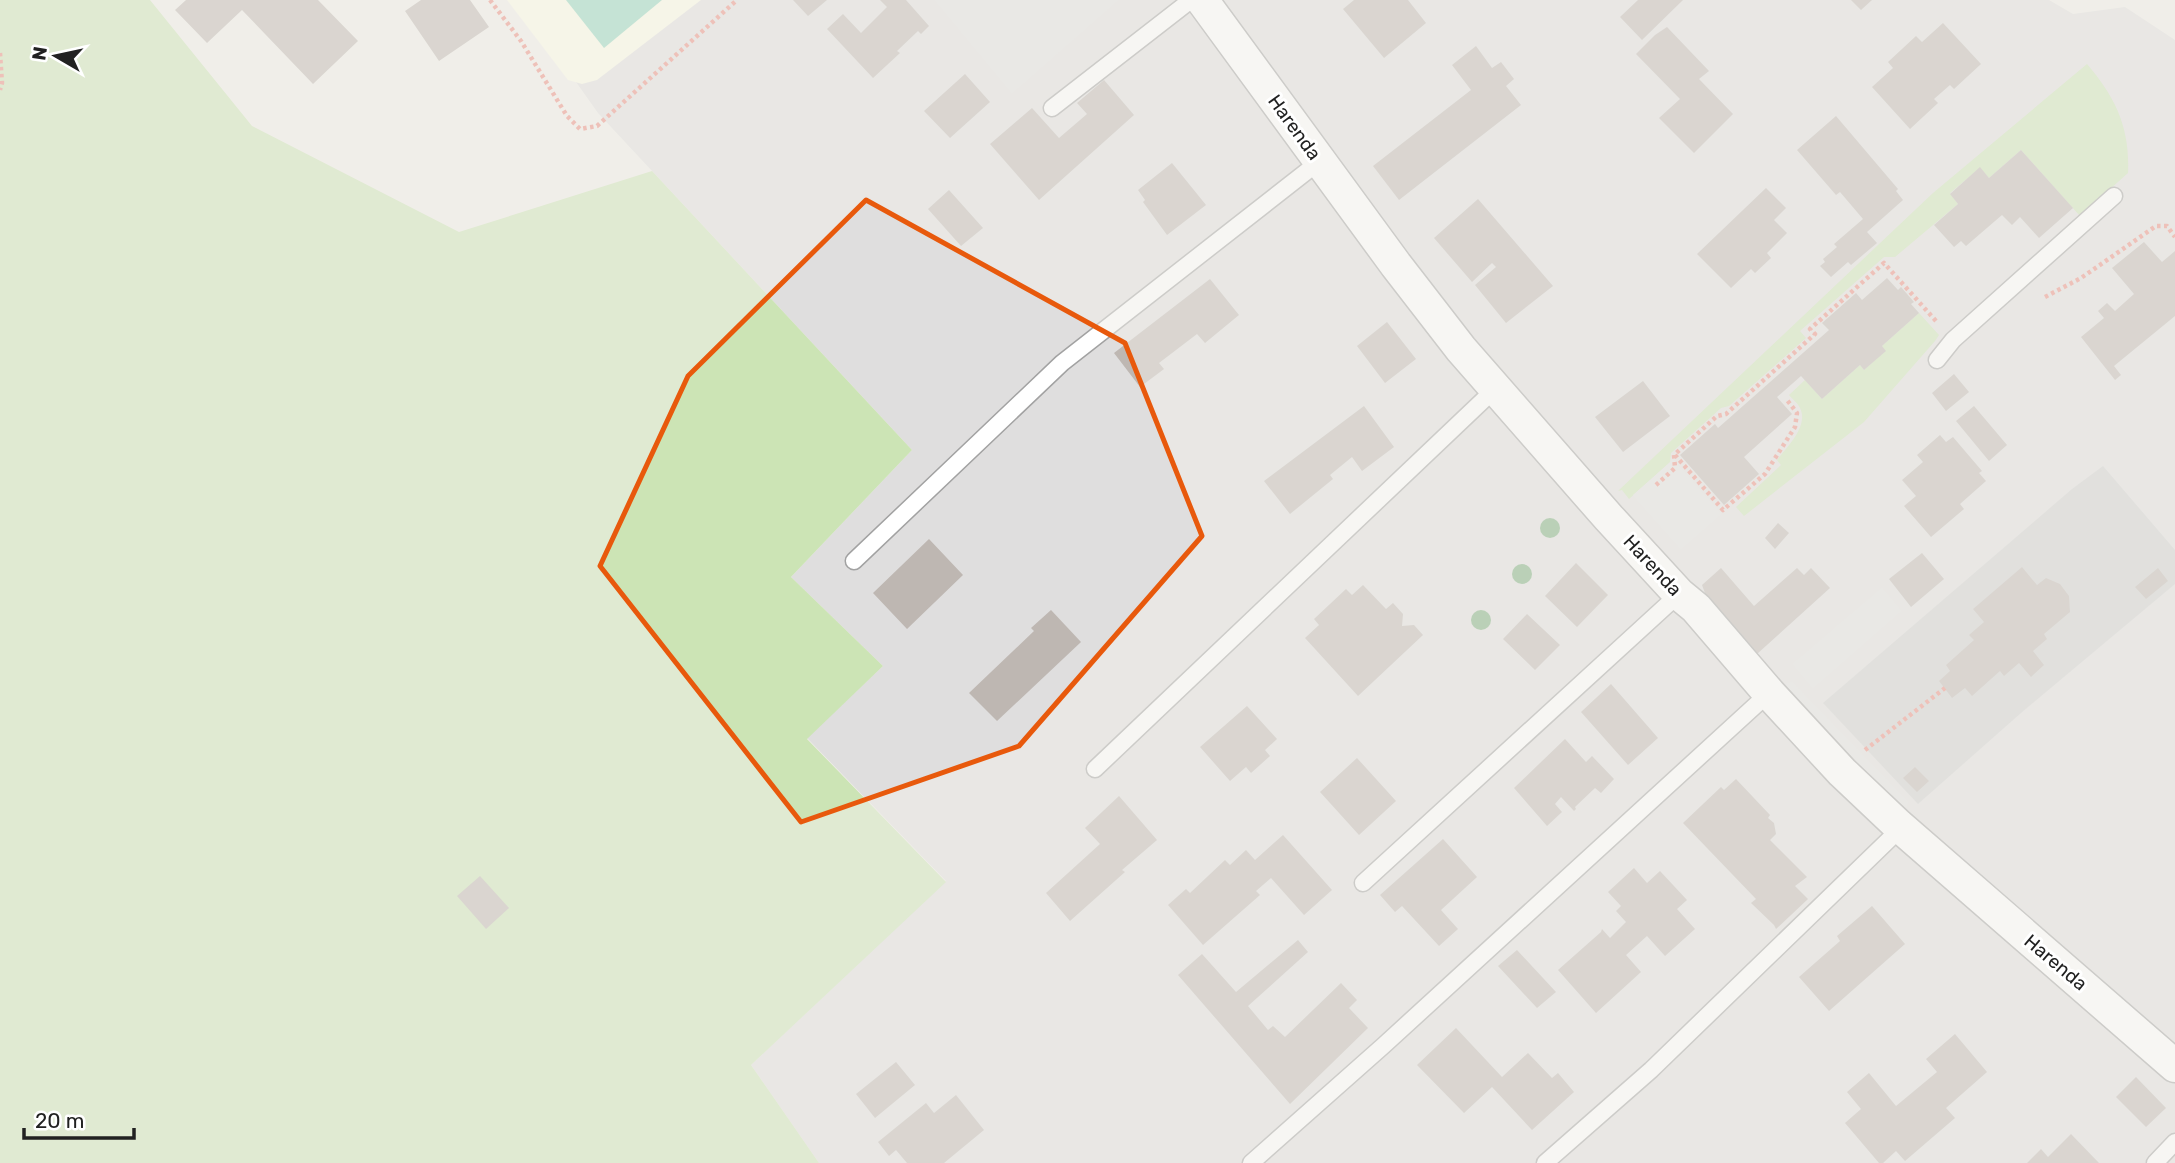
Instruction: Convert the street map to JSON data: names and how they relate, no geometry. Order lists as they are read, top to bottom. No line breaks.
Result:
{"streets":{"street":["Harenda"]},"scale_bar":"20 m","north":"left"}
